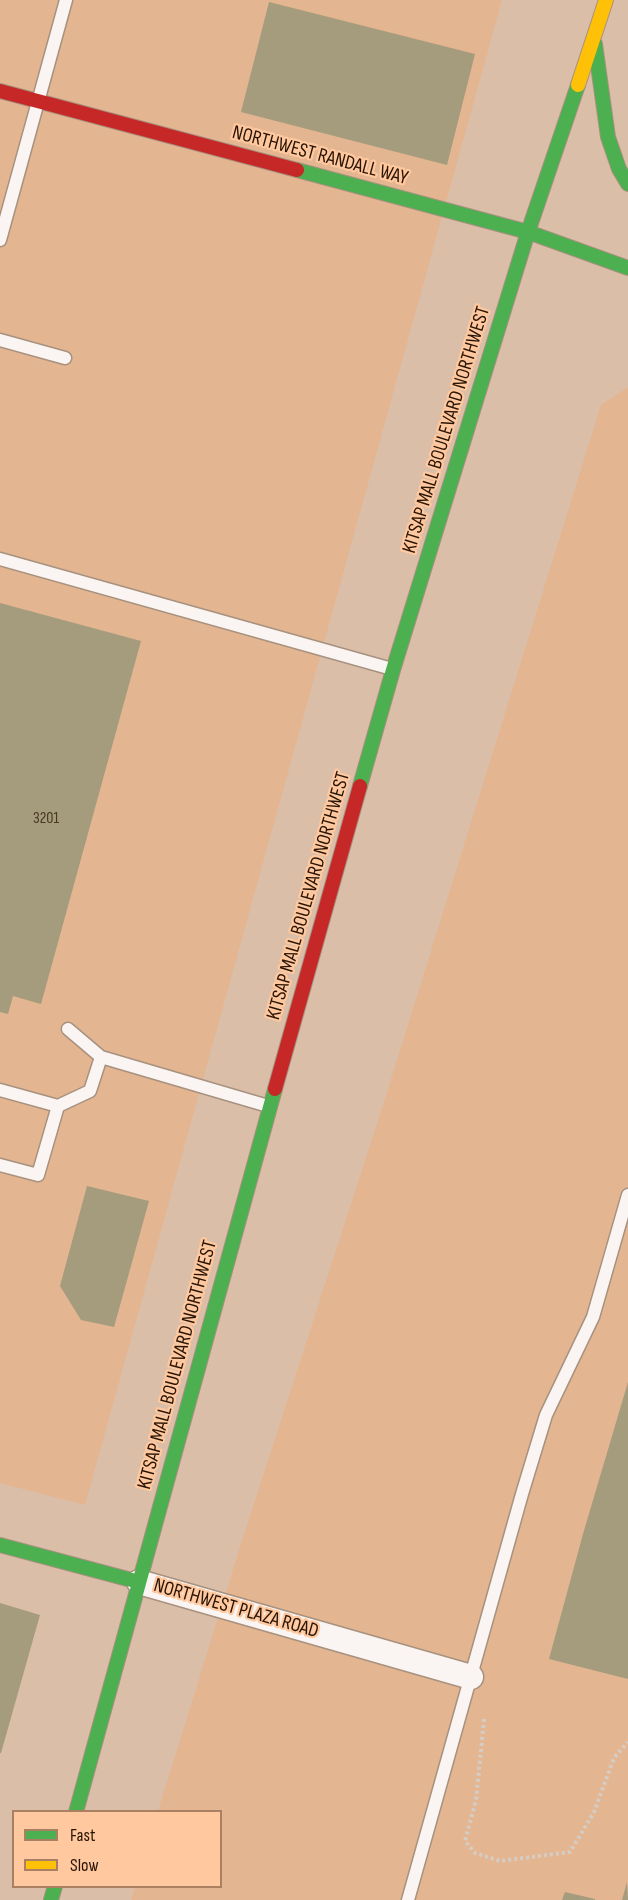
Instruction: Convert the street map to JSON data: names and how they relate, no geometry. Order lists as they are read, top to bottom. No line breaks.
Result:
{"streets":{"main road":["NORTHWEST RANDALL WAY","KITSAP MALL BOULEVARD NORTHWEST","NORTHWEST PLAZA ROAD"]},"crossings":[["NORTHWEST RANDALL WAY","KITSAP MALL BOULEVARD NORTHWEST"],["KITSAP MALL BOULEVARD NORTHWEST","NORTHWEST PLAZA ROAD"]],"house_numbers":["3201"],"legend":["Fast","Slow"]}
